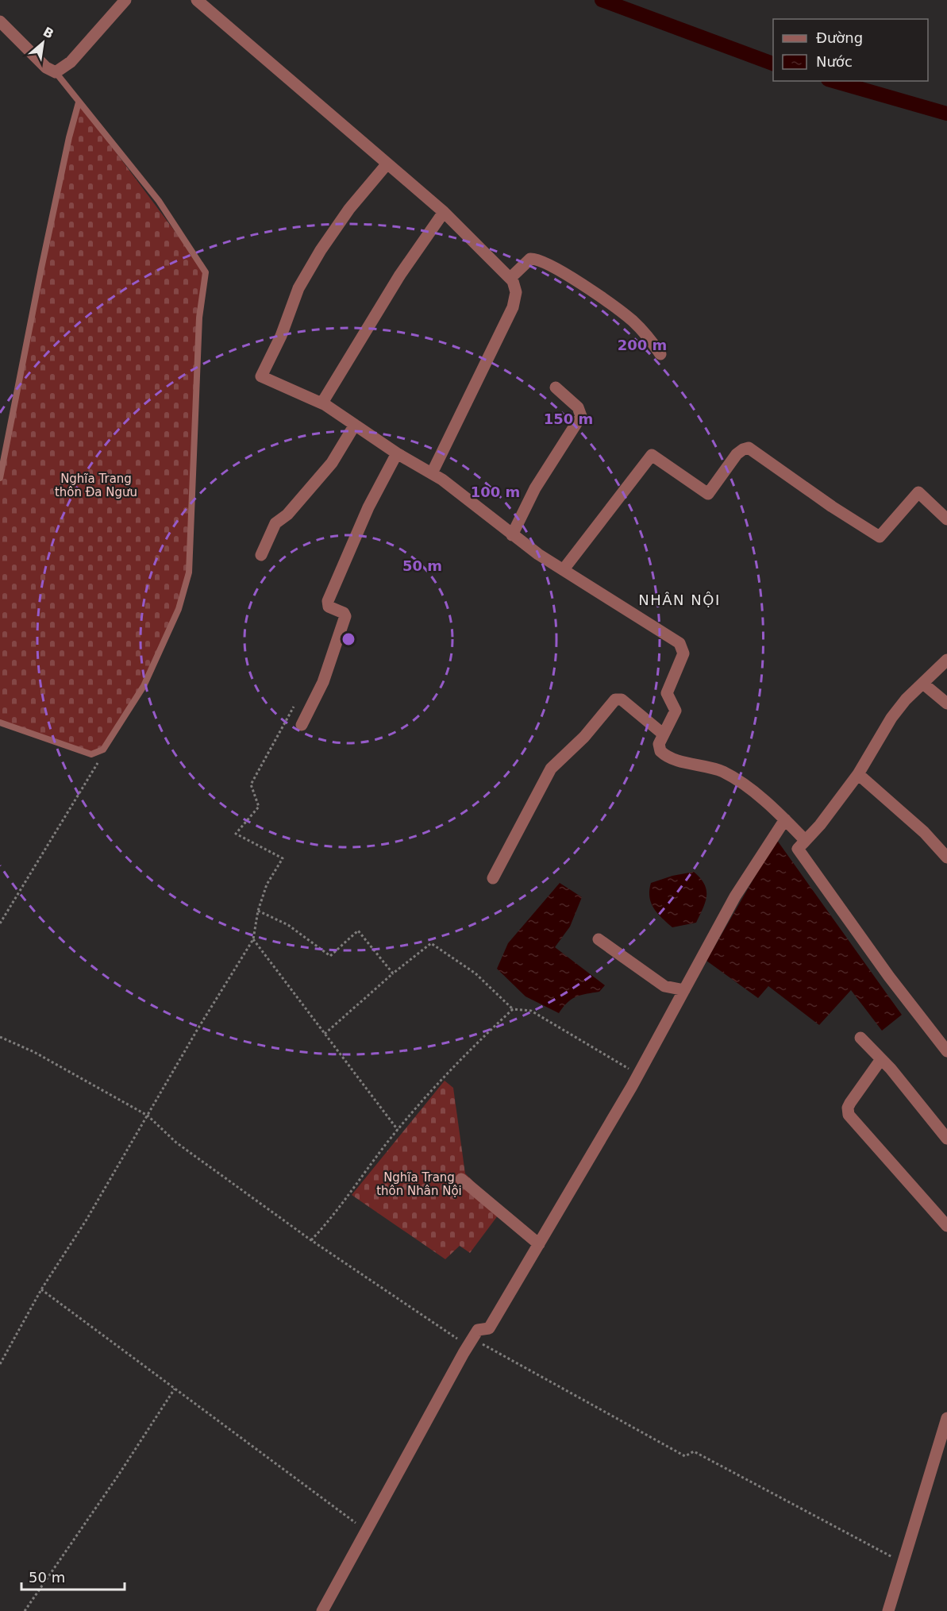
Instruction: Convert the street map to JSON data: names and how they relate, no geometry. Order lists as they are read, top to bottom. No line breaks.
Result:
{"districts":["NHÂN NỘI"],"parks":["Nghĩa Trang thôn Đa Ngưu","Nghĩa Trang thôn Nhân Nội"],"legend":["Đường","Nước"],"scale_bar":"50 m","north":"top right","rings":["200 m","150 m","100 m","50 m"]}
